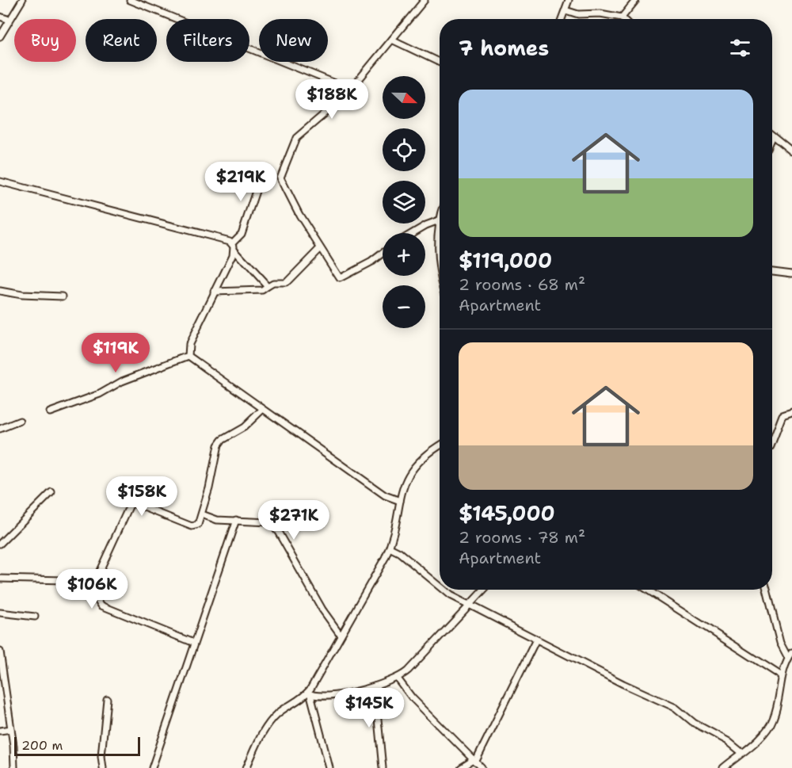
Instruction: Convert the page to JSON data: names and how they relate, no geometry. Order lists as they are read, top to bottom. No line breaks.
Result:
{"scale_bar":"200 m","north":"right","page":{"chip":["Buy","Rent","Filters","New"],"heading":"7 homes","map_buttons":["+","−"],"list":[{"name":"$119,000","note":"2 rooms · 68 m² · Apartment"},{"name":"$145,000","note":"2 rooms · 78 m² · Apartment"}],"price":["$188K","$219K","$119K","$158K","$271K","$106K","$145K"],"scale":"200 m"}}
